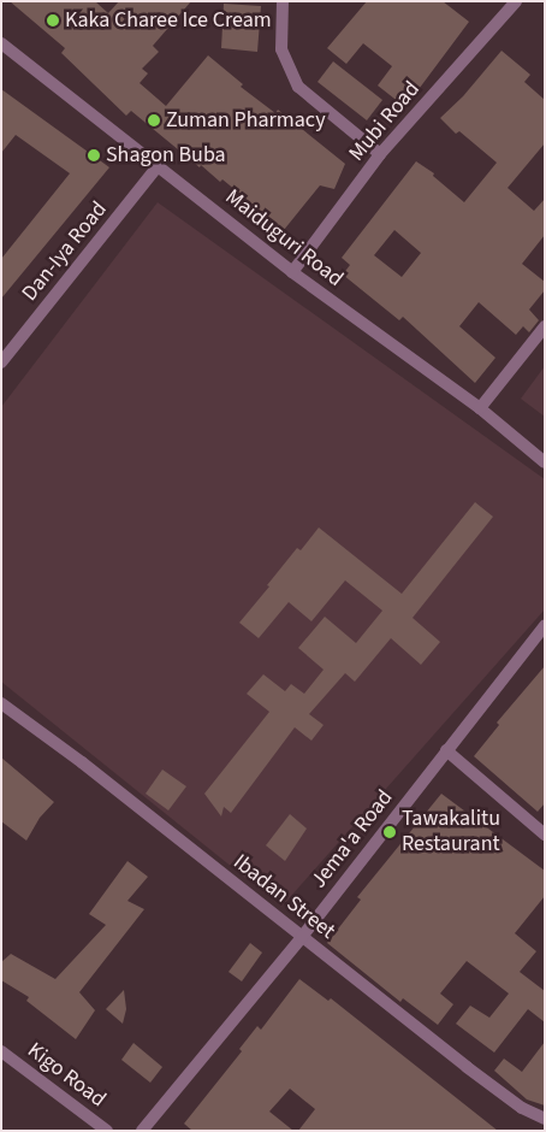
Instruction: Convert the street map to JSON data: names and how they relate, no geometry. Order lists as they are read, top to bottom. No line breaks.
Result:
{"streets":{"street":["Mubi Road","Maiduguri Road","Dan-Iya Road","Jema'a Road","Ibadan Street","Kigo Road"]},"crossings":[["Mubi Road","Maiduguri Road"],["Maiduguri Road","Dan-Iya Road"],["Jema'a Road","Ibadan Street"]],"places":["Kaka Charee Ice Cream","Zuman Pharmacy","Shagon Buba","Tawakalitu Restaurant"]}
